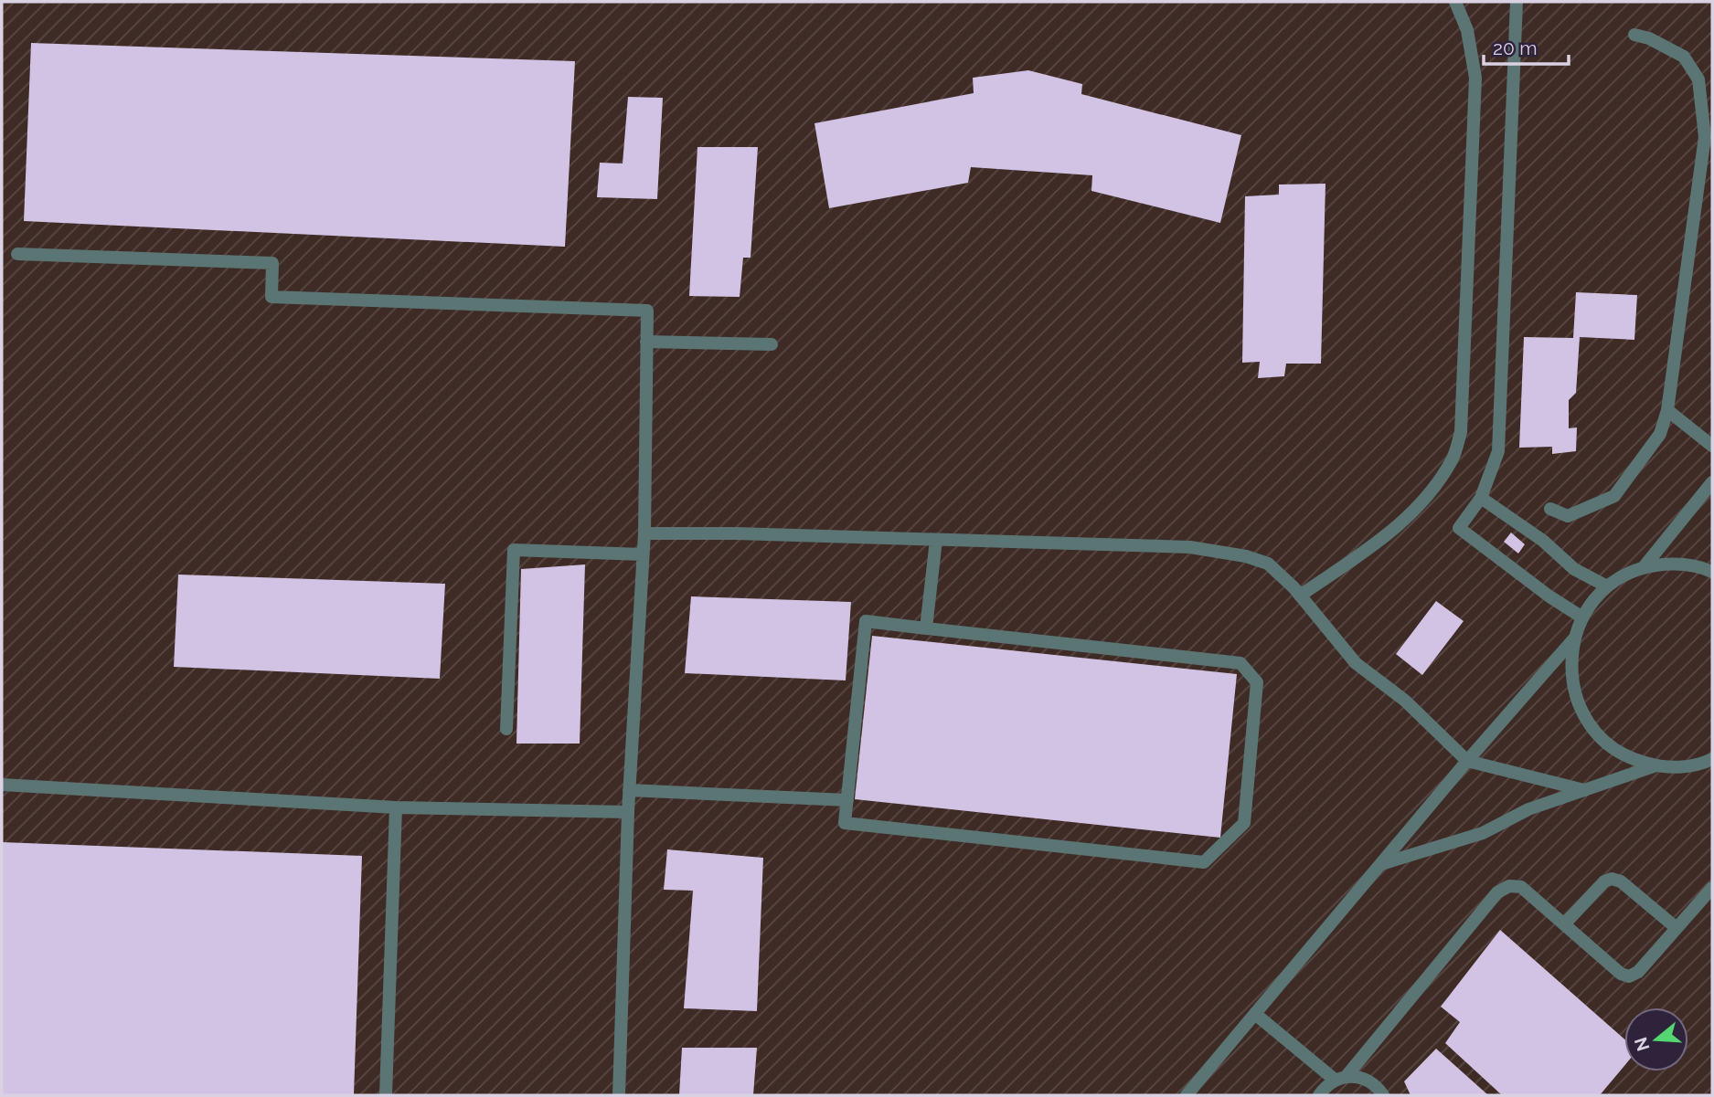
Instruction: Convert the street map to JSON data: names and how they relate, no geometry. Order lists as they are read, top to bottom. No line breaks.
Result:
{"scale_bar":"20 m","north":"left"}
